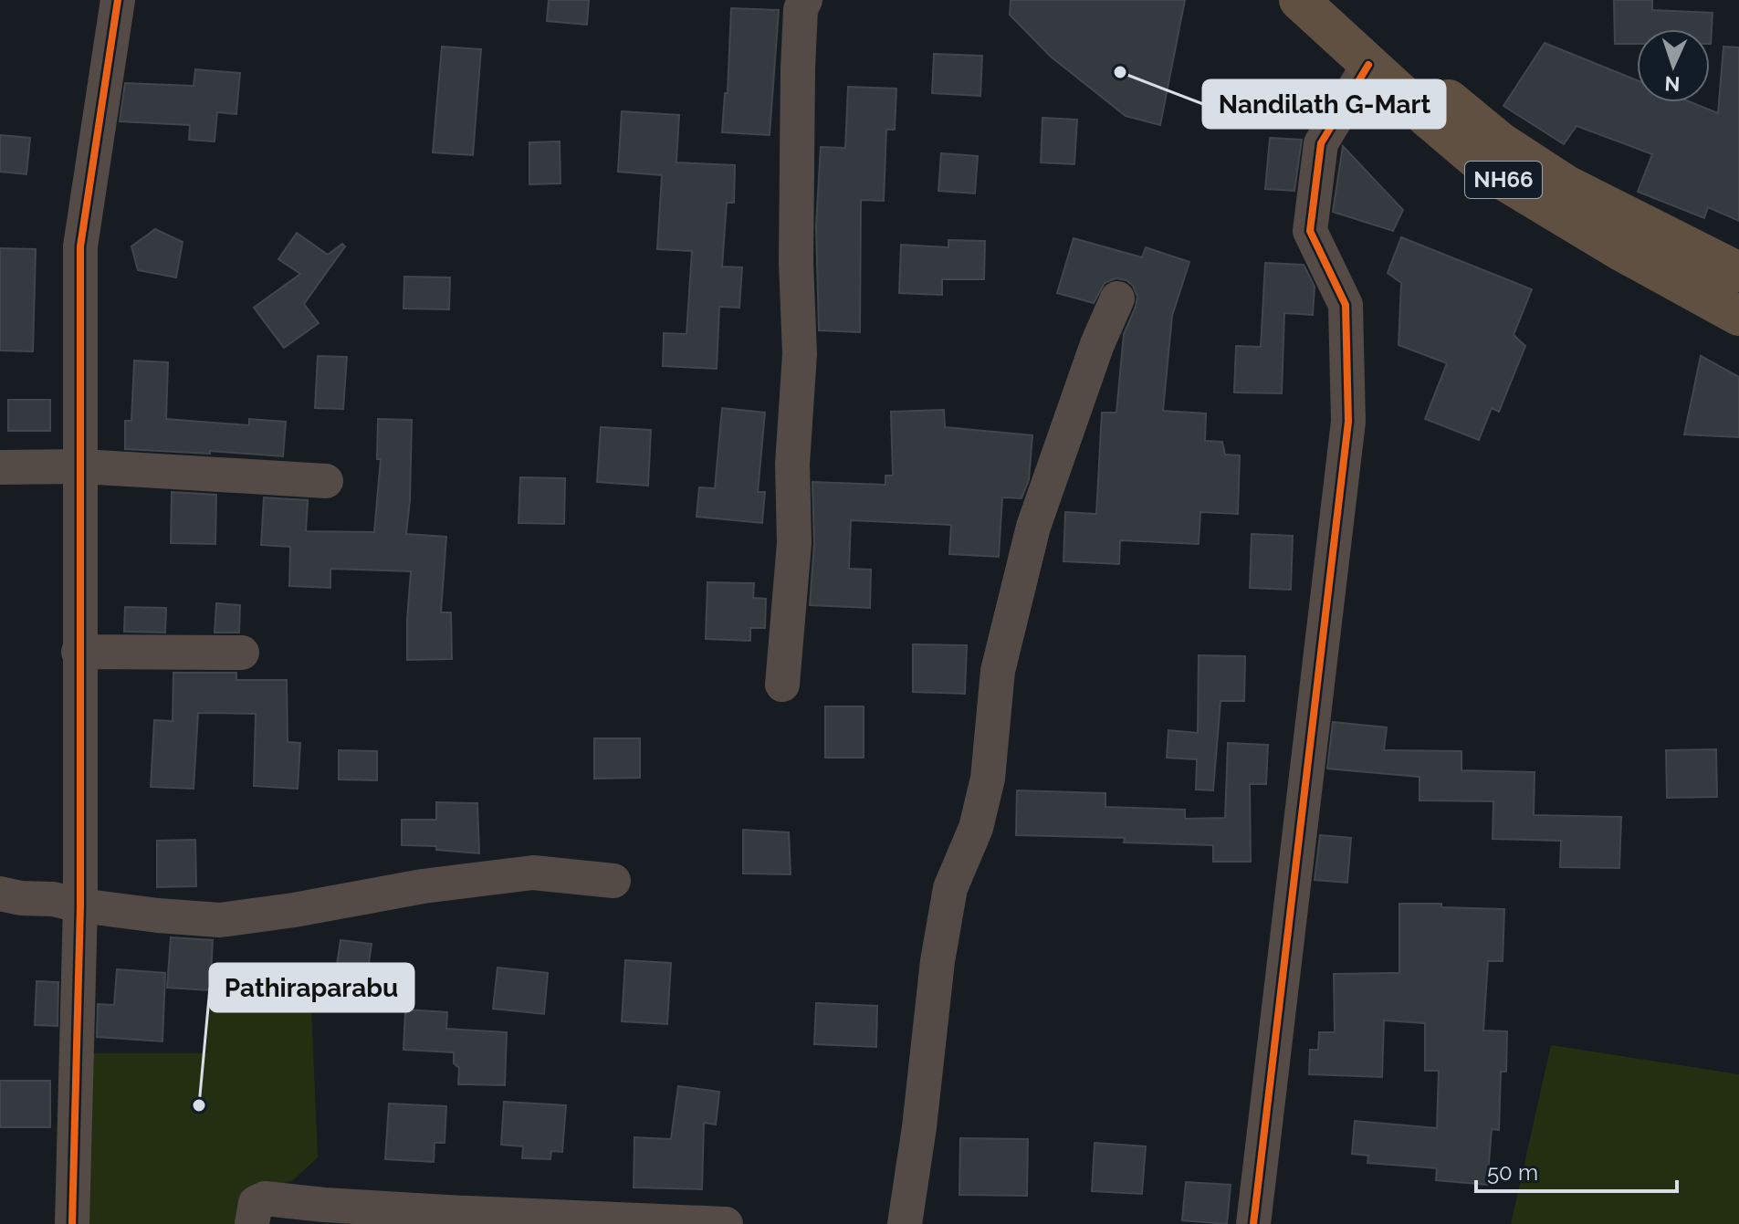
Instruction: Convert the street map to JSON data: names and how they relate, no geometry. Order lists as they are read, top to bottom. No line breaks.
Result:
{"streets":{"highway":["NH66"]},"places":["Nandilath G-Mart","Pathiraparabu"],"scale_bar":"50 m","north":"bottom"}
